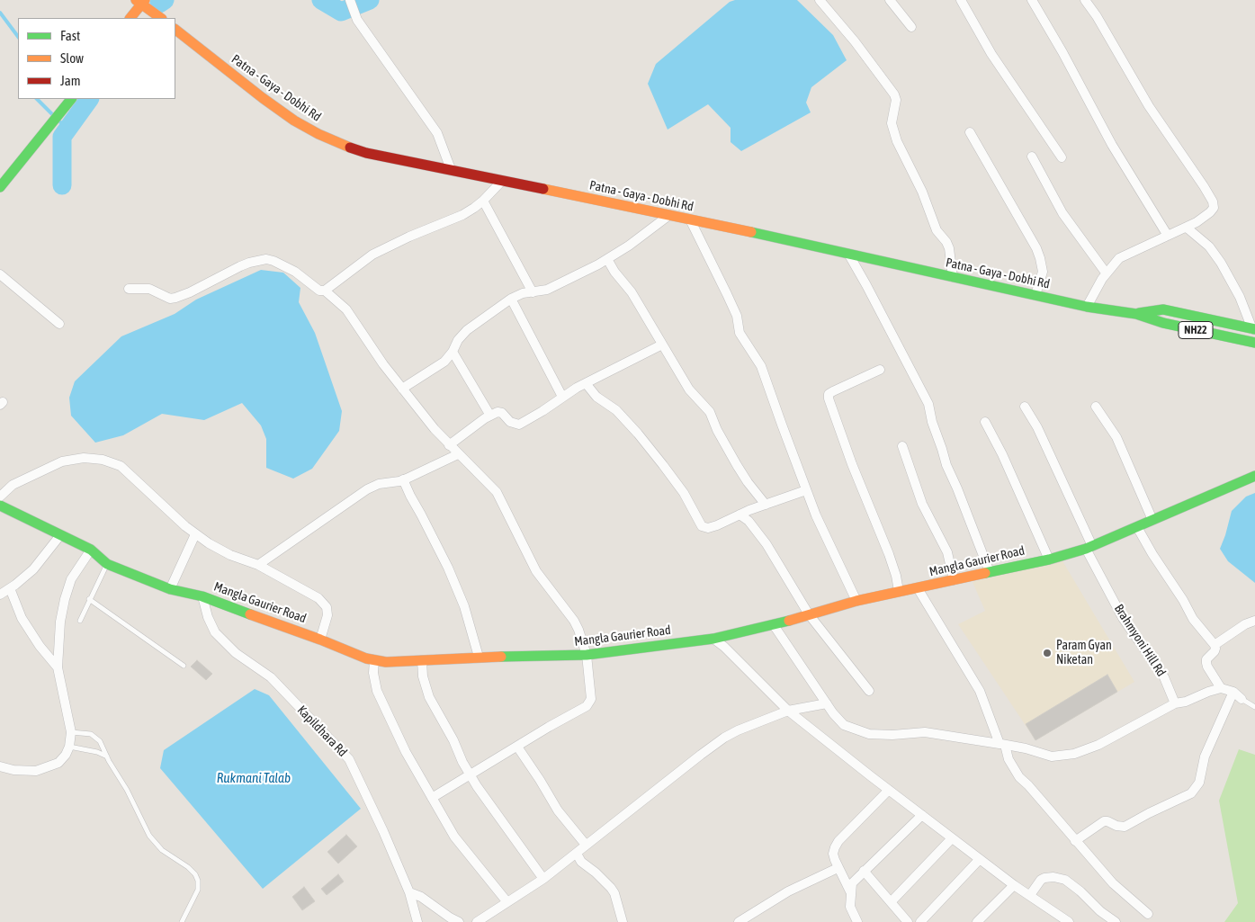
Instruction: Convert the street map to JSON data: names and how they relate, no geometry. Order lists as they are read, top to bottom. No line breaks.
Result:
{"streets":{"street":["Patna - Gaya - Dobhi Rd","NH22","Mangla Gaurier Road","Brahmyoni Hill Rd","Kapildhara Rd"]},"crossings":[["Mangla Gaurier Road","Brahmyoni Hill Rd"],["Mangla Gaurier Road","Kapildhara Rd"]],"water":["Rukmani Talab"],"places":["Param Gyan Niketan"],"legend":["Fast","Slow","Jam"]}
